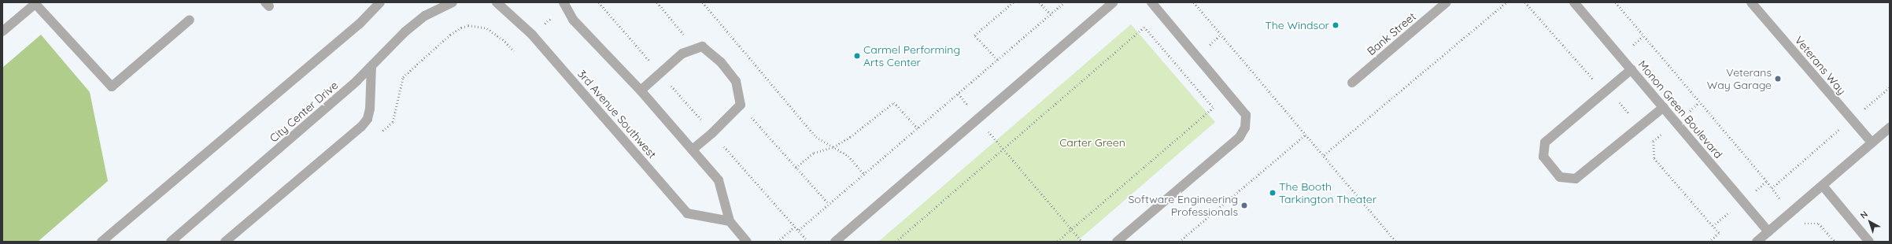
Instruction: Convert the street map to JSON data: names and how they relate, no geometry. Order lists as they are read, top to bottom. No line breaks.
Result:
{"streets":{"street":["Bank Street","Veterans Way","Monon Green Boulevard","City Center Drive","3rd Avenue Southwest"]},"parks":["Carter Green"],"places":["The Windsor","Carmel Performing Arts Center","Veterans Way Garage","The Booth Tarkington Theater","Software Engineering Professionals"],"north":"top left"}
